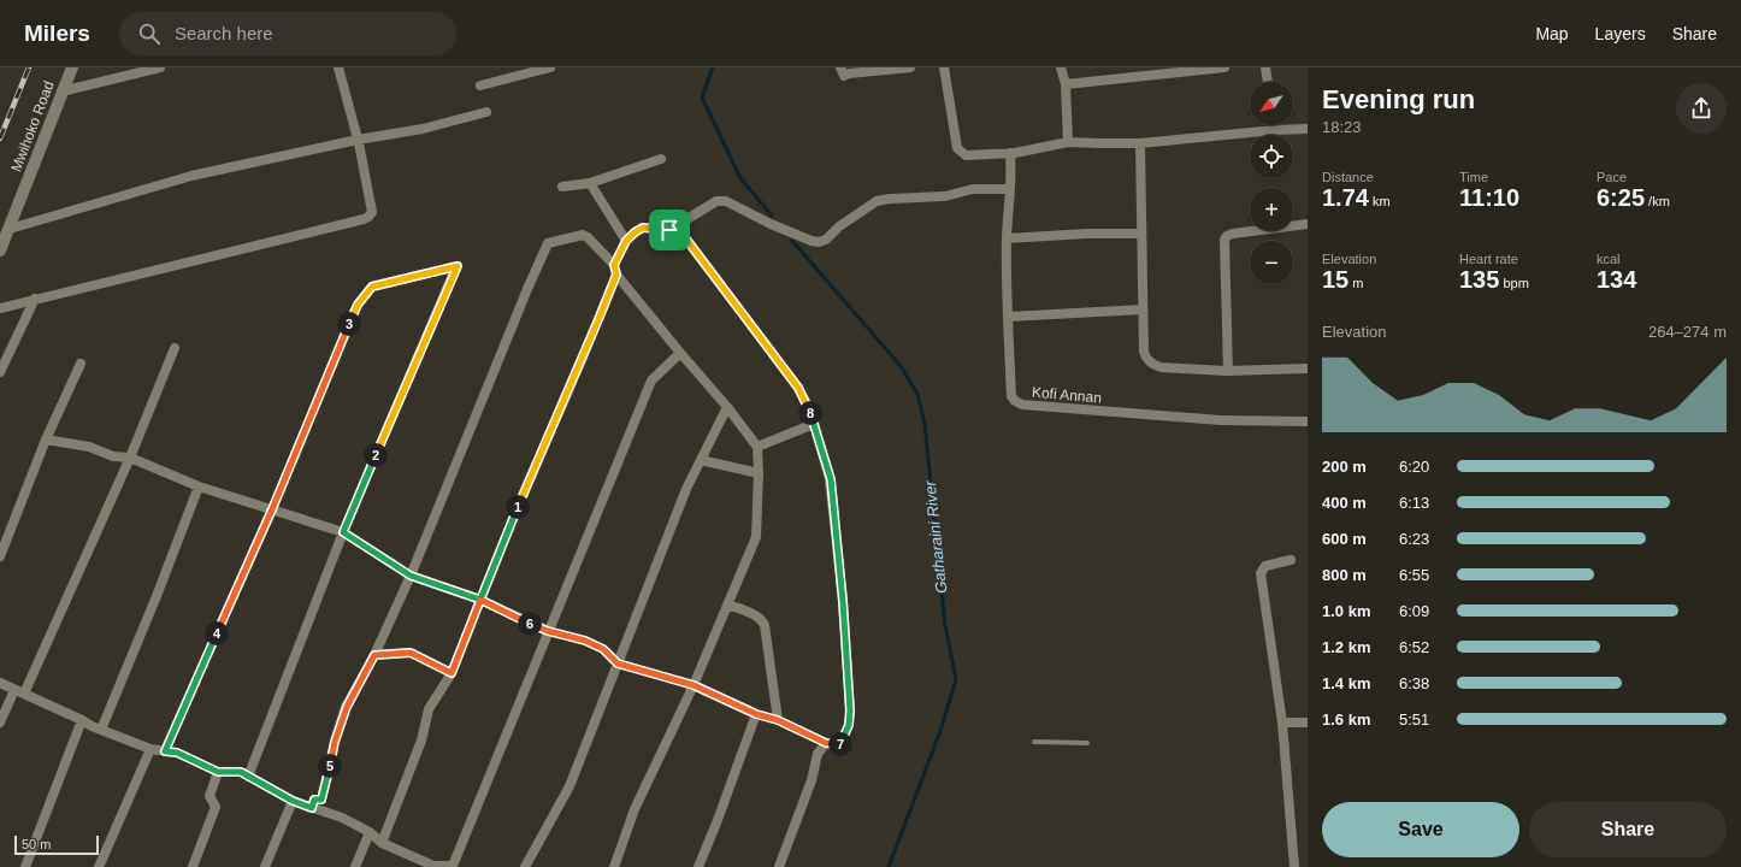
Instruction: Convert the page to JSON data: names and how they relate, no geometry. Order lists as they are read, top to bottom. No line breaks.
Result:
{"streets":{"street":["Mwihoko Road","Kofi Annan"]},"water":["Gatharaini River"],"scale_bar":"50 m","north":"bottom left","page":{"header":"Milers","search":"Search here","nav":["Map","Layers","Share"],"heading":["Evening run","18:23"],"map_buttons":["+","−"],"stats":[["Distance","1.74 km"],["Time","11:10"],["Pace","6:25 /km"],["Elevation","15 m"],["Heart rate","135 bpm"],["kcal","134"]],"pins":["3","8","2","1","6","4","7","5"],"chart":["Elevation","264–274 m"],"list":[{"name":"200 m","note":"6:20"},{"name":"400 m","note":"6:13"},{"name":"600 m","note":"6:23"},{"name":"800 m","note":"6:55"},{"name":"1.0 km","note":"6:09"},{"name":"1.2 km","note":"6:52"},{"name":"1.4 km","note":"6:38"},{"name":"1.6 km","note":"5:51"}],"buttons":["Save","Share"],"scale":"50 m"}}
